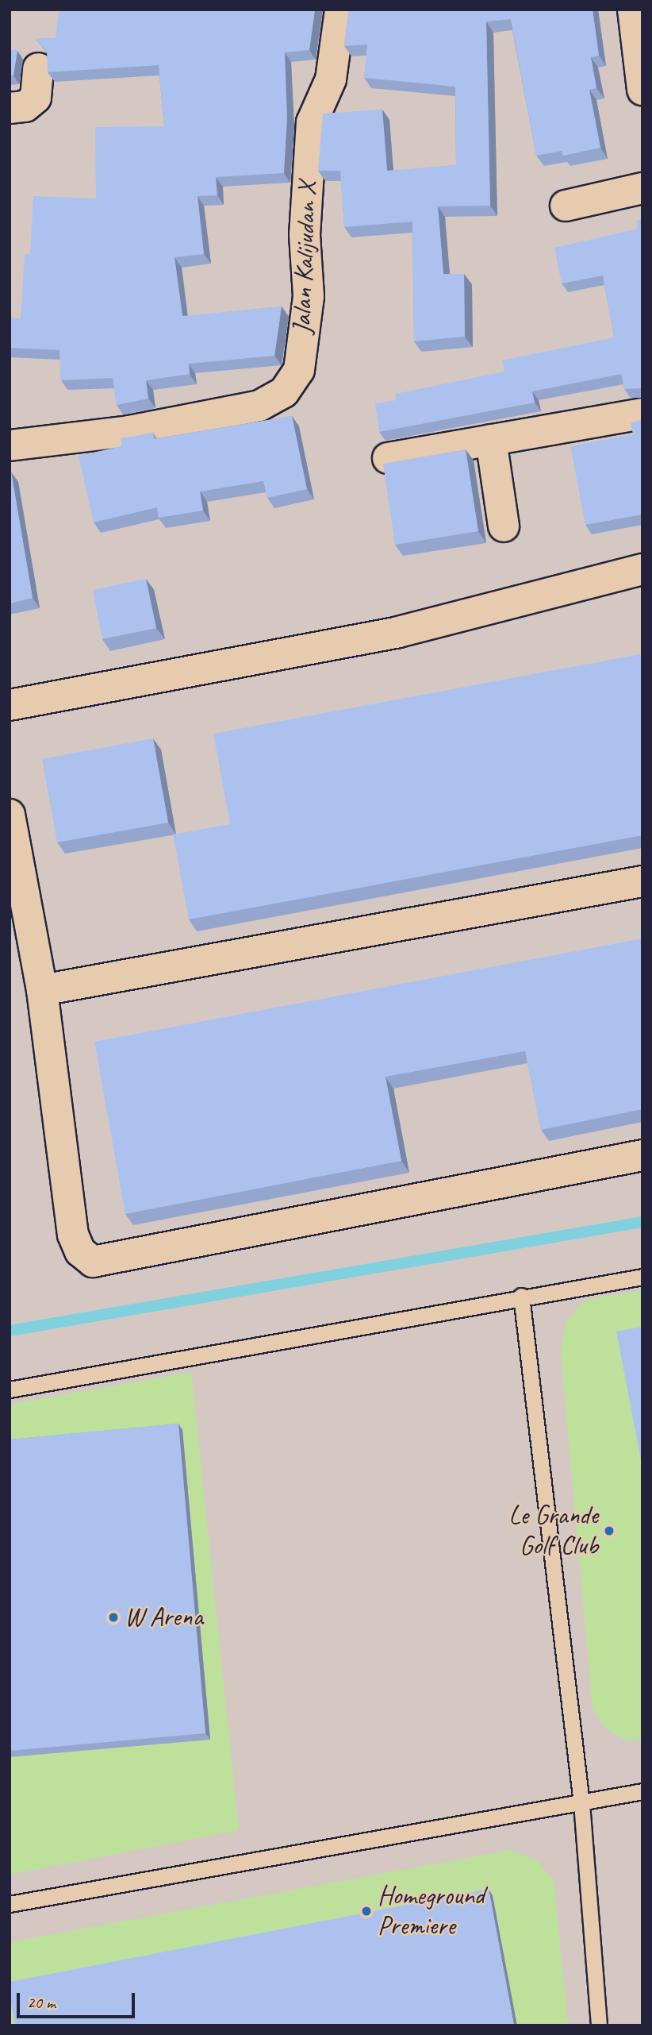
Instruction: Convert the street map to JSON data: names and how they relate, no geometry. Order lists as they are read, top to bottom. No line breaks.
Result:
{"streets":{"street":["Jalan Kalijudan X"]},"places":["Le Grande Golf Club","W Arena","Homeground Premiere"],"scale_bar":"20 m"}
